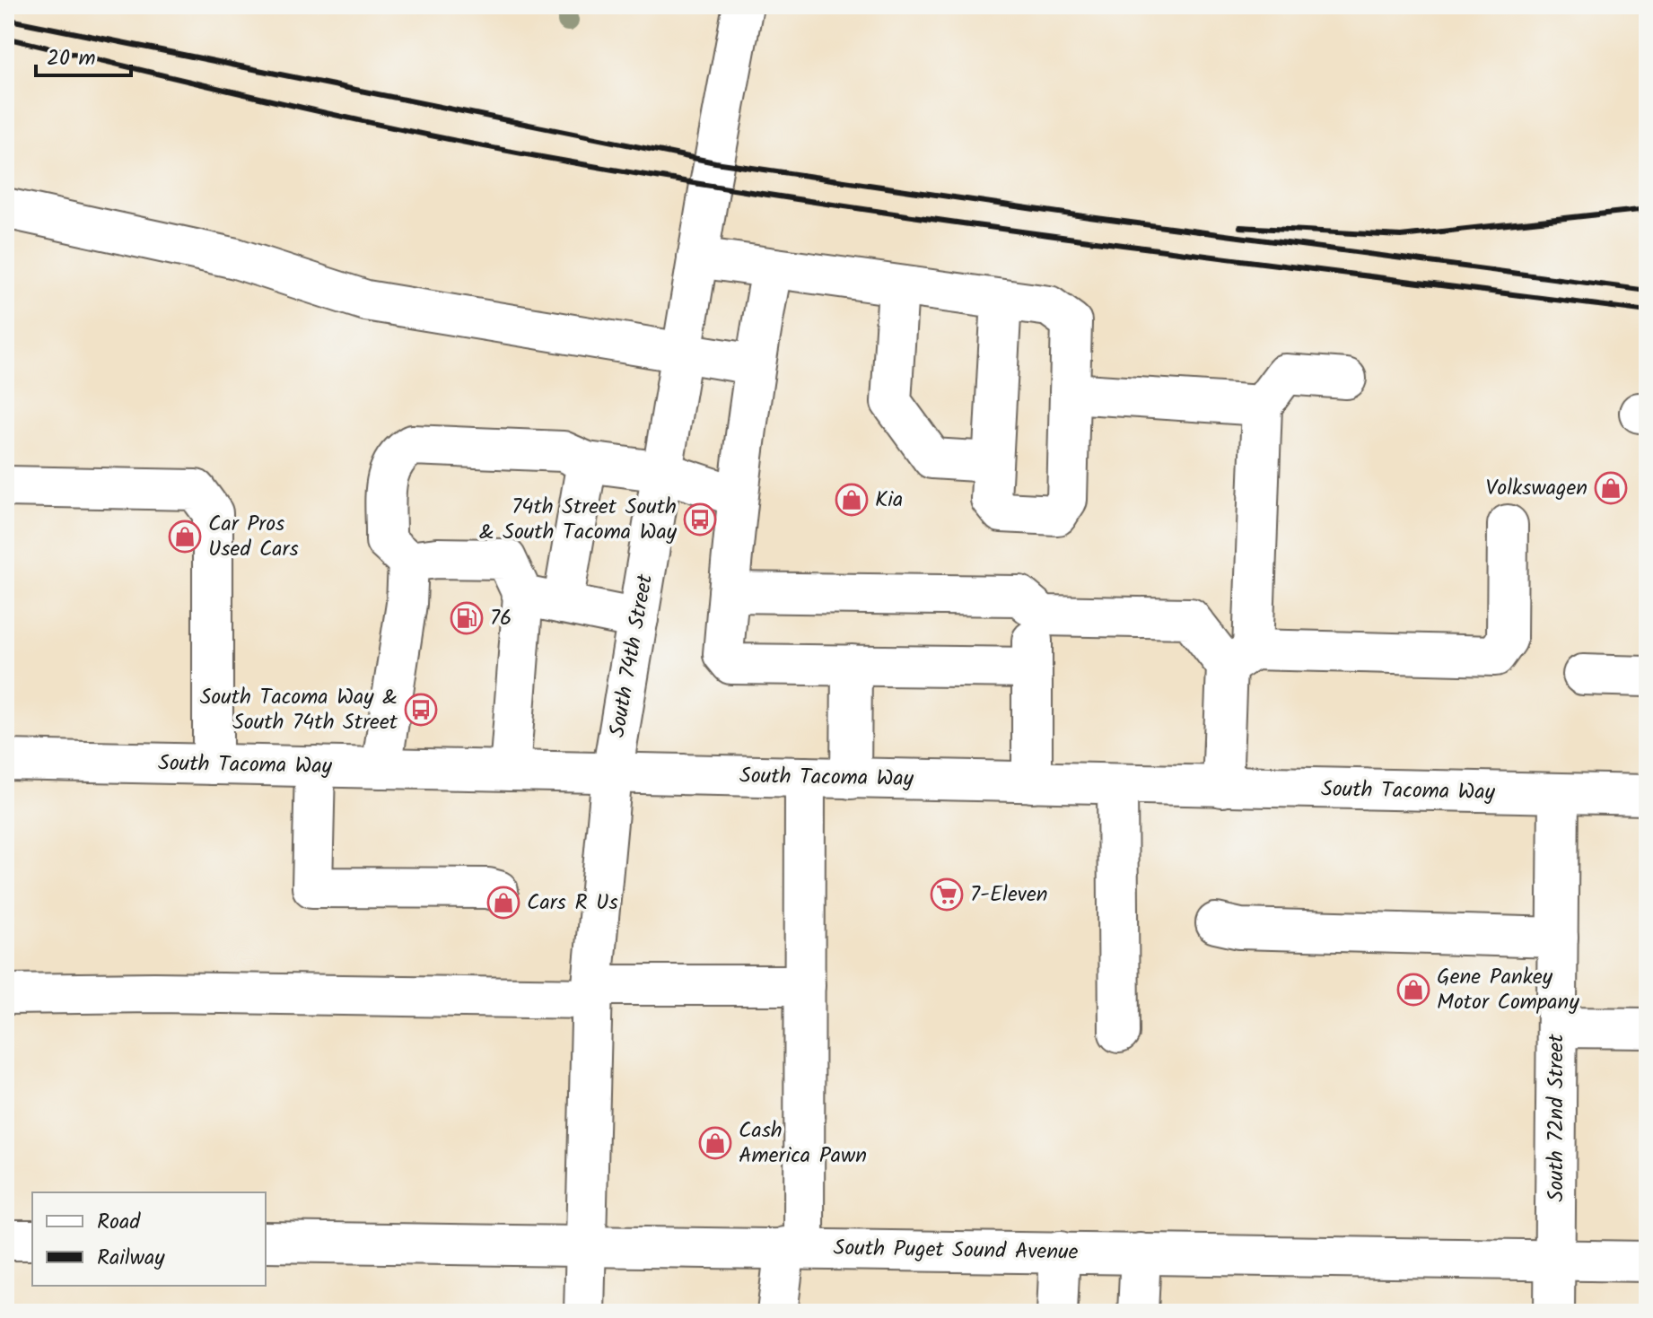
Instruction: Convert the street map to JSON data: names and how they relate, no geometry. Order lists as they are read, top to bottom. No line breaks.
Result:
{"streets":{"main road":["South 74th Street","South Tacoma Way","South 72nd Street","South Puget Sound Avenue"]},"crossings":[["South 74th Street","South Tacoma Way"],["South 74th Street","South Puget Sound Avenue"],["South Tacoma Way","South 72nd Street"],["South 72nd Street","South Puget Sound Avenue"]],"places":{"shop":["Volkswagen","Kia","Car Pros Used Cars","Cars R Us","Gene Pankey Motor Company","Cash America Pawn"],"bus stop":["74th Street South & South Tacoma Way","South Tacoma Way & South 74th Street"],"fuel station":["76"],"supermarket":["7-Eleven"]},"legend":["Road","Railway"],"scale_bar":"20 m"}
